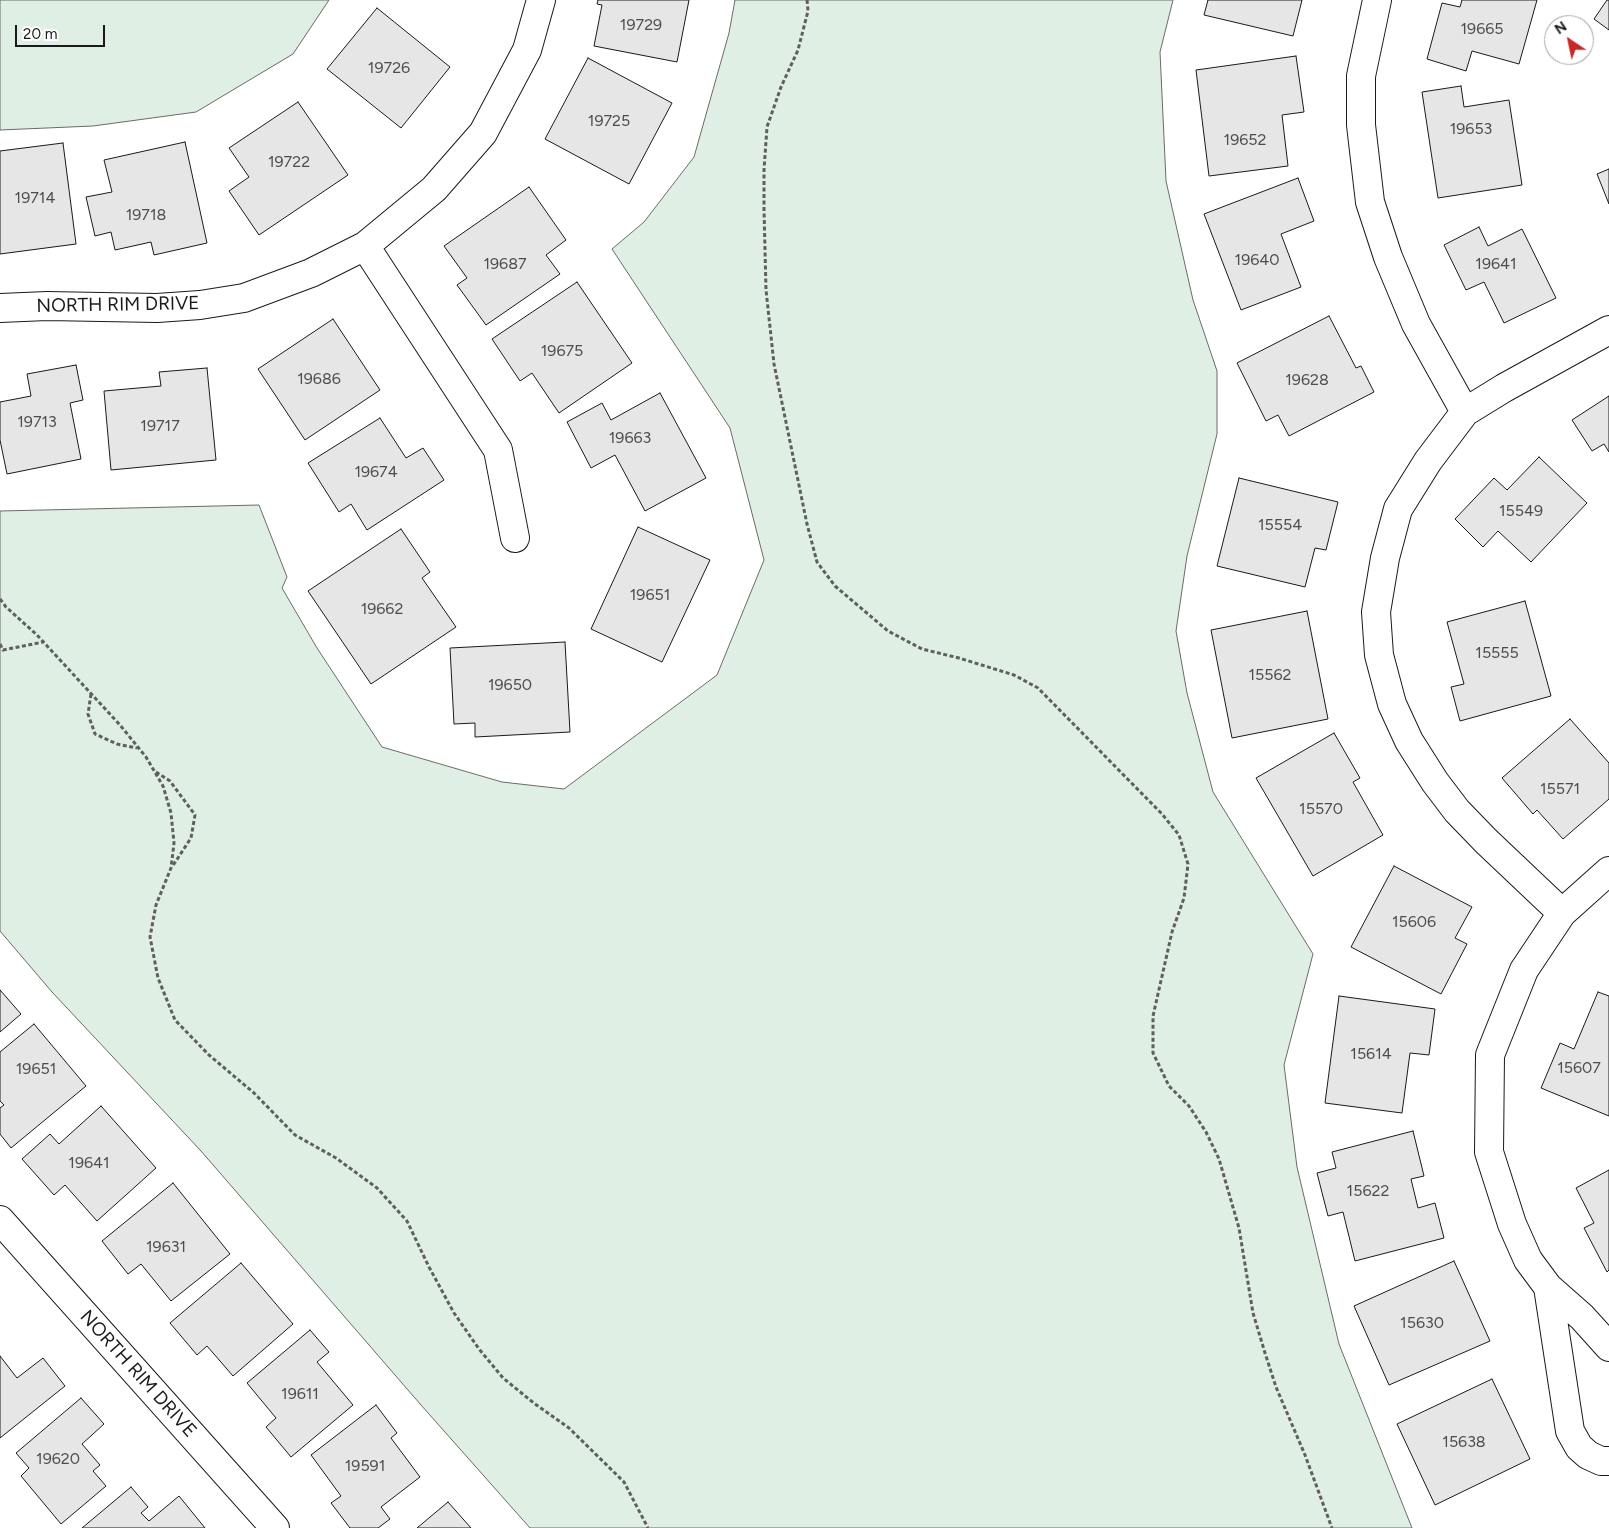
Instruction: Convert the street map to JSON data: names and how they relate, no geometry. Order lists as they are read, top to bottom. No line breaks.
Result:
{"streets":{"street":["NORTH RIM DRIVE"]},"house_numbers":["19729","19665","19726","19725","19653","19652","19722","19714","19718","19640","19687","19641","19675","19686","19628","19713","19717","19663","19674","15549","15554","19651","19662","15555","15562","19650","15571","15570","15606","15614","15607","19651","19641","15622","19631","15630","19611","15638","19620","19591"],"scale_bar":"20 m","north":"top left"}
